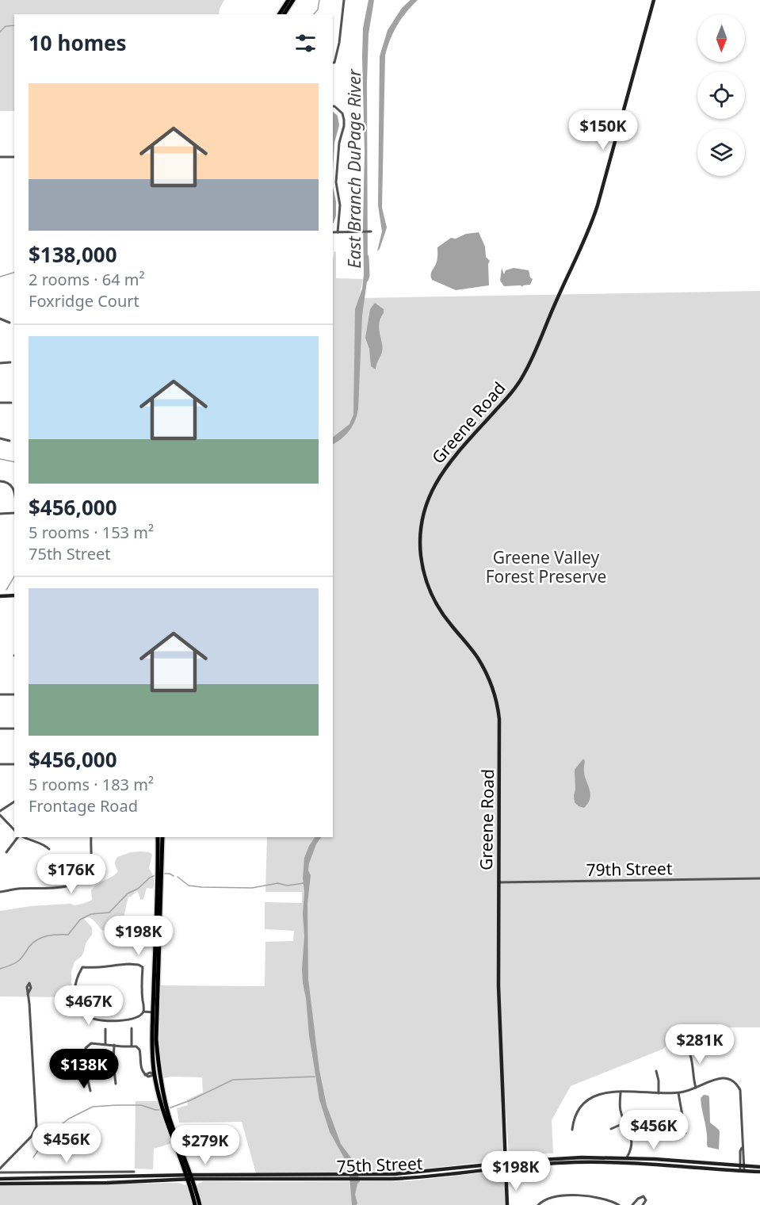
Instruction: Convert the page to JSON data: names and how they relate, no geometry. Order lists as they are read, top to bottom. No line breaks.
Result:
{"streets":{"street":["Greene Road","79th Street","75th Street"]},"crossings":[["Greene Road","79th Street"],["Greene Road","75th Street"]],"water":["East Branch DuPage River"],"parks":["Greene Valley Forest Preserve"],"north":"bottom","page":{"heading":"10 homes","list":[{"name":"$138,000","note":"2 rooms · 64 m² · Foxridge Court"},{"name":"$456,000","note":"5 rooms · 153 m² · 75th Street"},{"name":"$456,000","note":"5 rooms · 183 m² · Frontage Road"}],"price":["$150K","$176K","$198K","$467K","$281K","$138K","$456K","$456K","$279K","$198K"]}}
